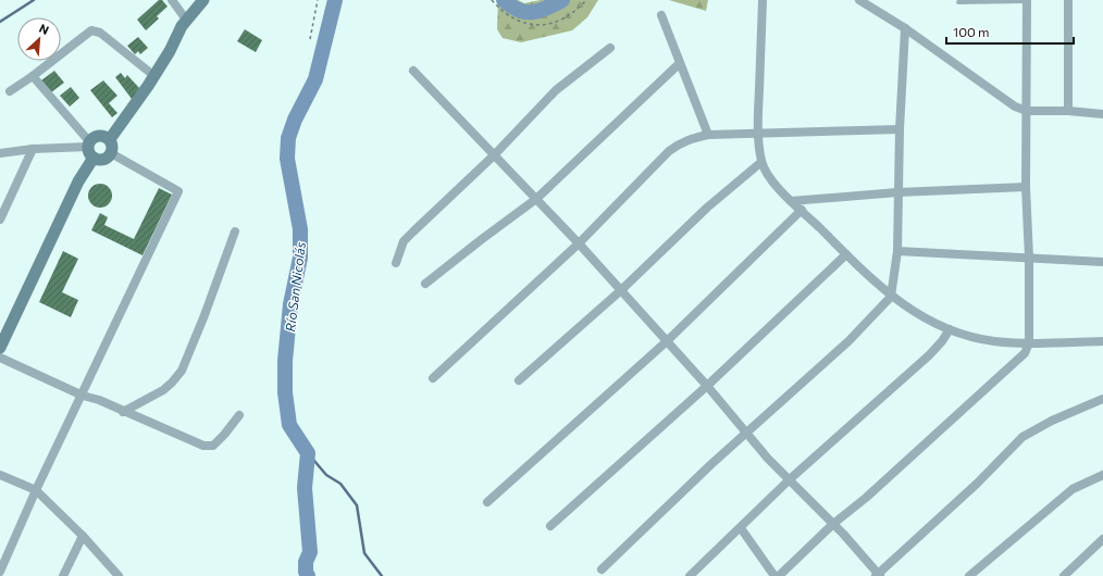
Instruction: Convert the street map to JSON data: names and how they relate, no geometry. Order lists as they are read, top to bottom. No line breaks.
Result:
{"water":["Río San Nicolás"],"scale_bar":"100 m","north":"top right"}
